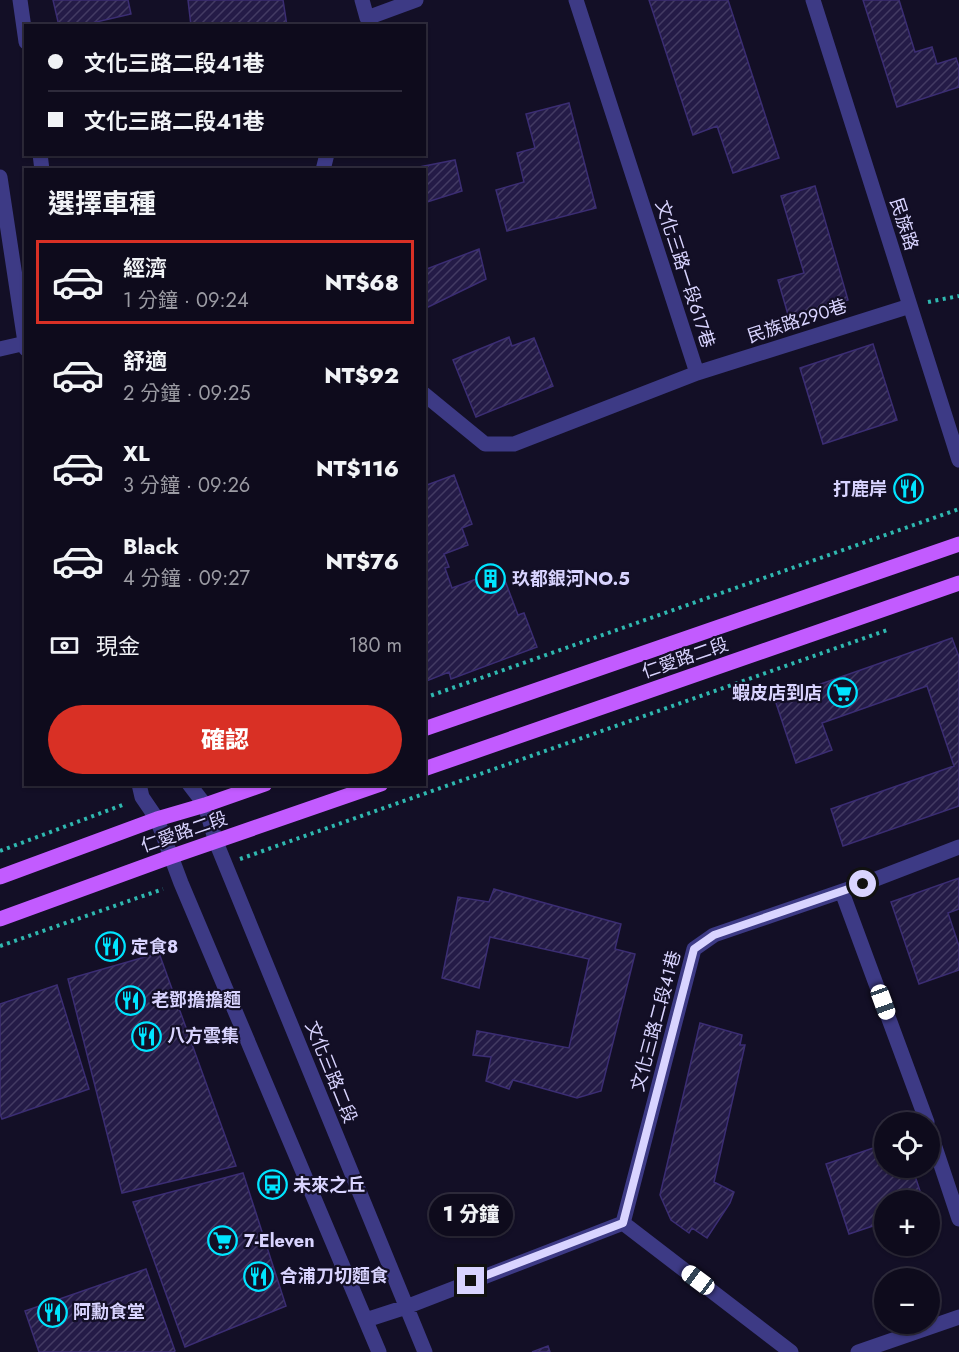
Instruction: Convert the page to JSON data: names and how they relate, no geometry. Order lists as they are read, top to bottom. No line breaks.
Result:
{"streets":{"main road":["仁愛路二段"],"street":["民族路","文化三路一段617巷","民族路290巷","文化三路二段41巷","文化三路二段"]},"crossings":[["民族路","民族路290巷"],["文化三路一段617巷","民族路290巷"],["仁愛路二段","文化三路二段"]],"places":{"restaurant":["打鹿岸","定食8","老鄧擔擔麵","八方雲集","合浦刀切麵食","阿勳食堂"],"building":["玖都銀河NO.5"],"supermarket":["蝦皮店到店","7-Eleven"],"bus stop":["未來之丘"]},"page":{"banner":["文化三路二段41巷","文化三路二段41巷"],"heading":"選擇車種","list":[{"name":"經濟","note":"1 分鐘 · 09:24","value":"NT$68"},{"name":"舒適","note":"2 分鐘 · 09:25","value":"NT$92"},{"name":"XL","note":"3 分鐘 · 09:26","value":"NT$116"},{"name":"Black","note":"4 分鐘 · 09:27","value":"NT$76"}],"pay":["現金","180 m"],"buttons":"確認","map_buttons":["+","−"],"bubble":"1 分鐘"}}
